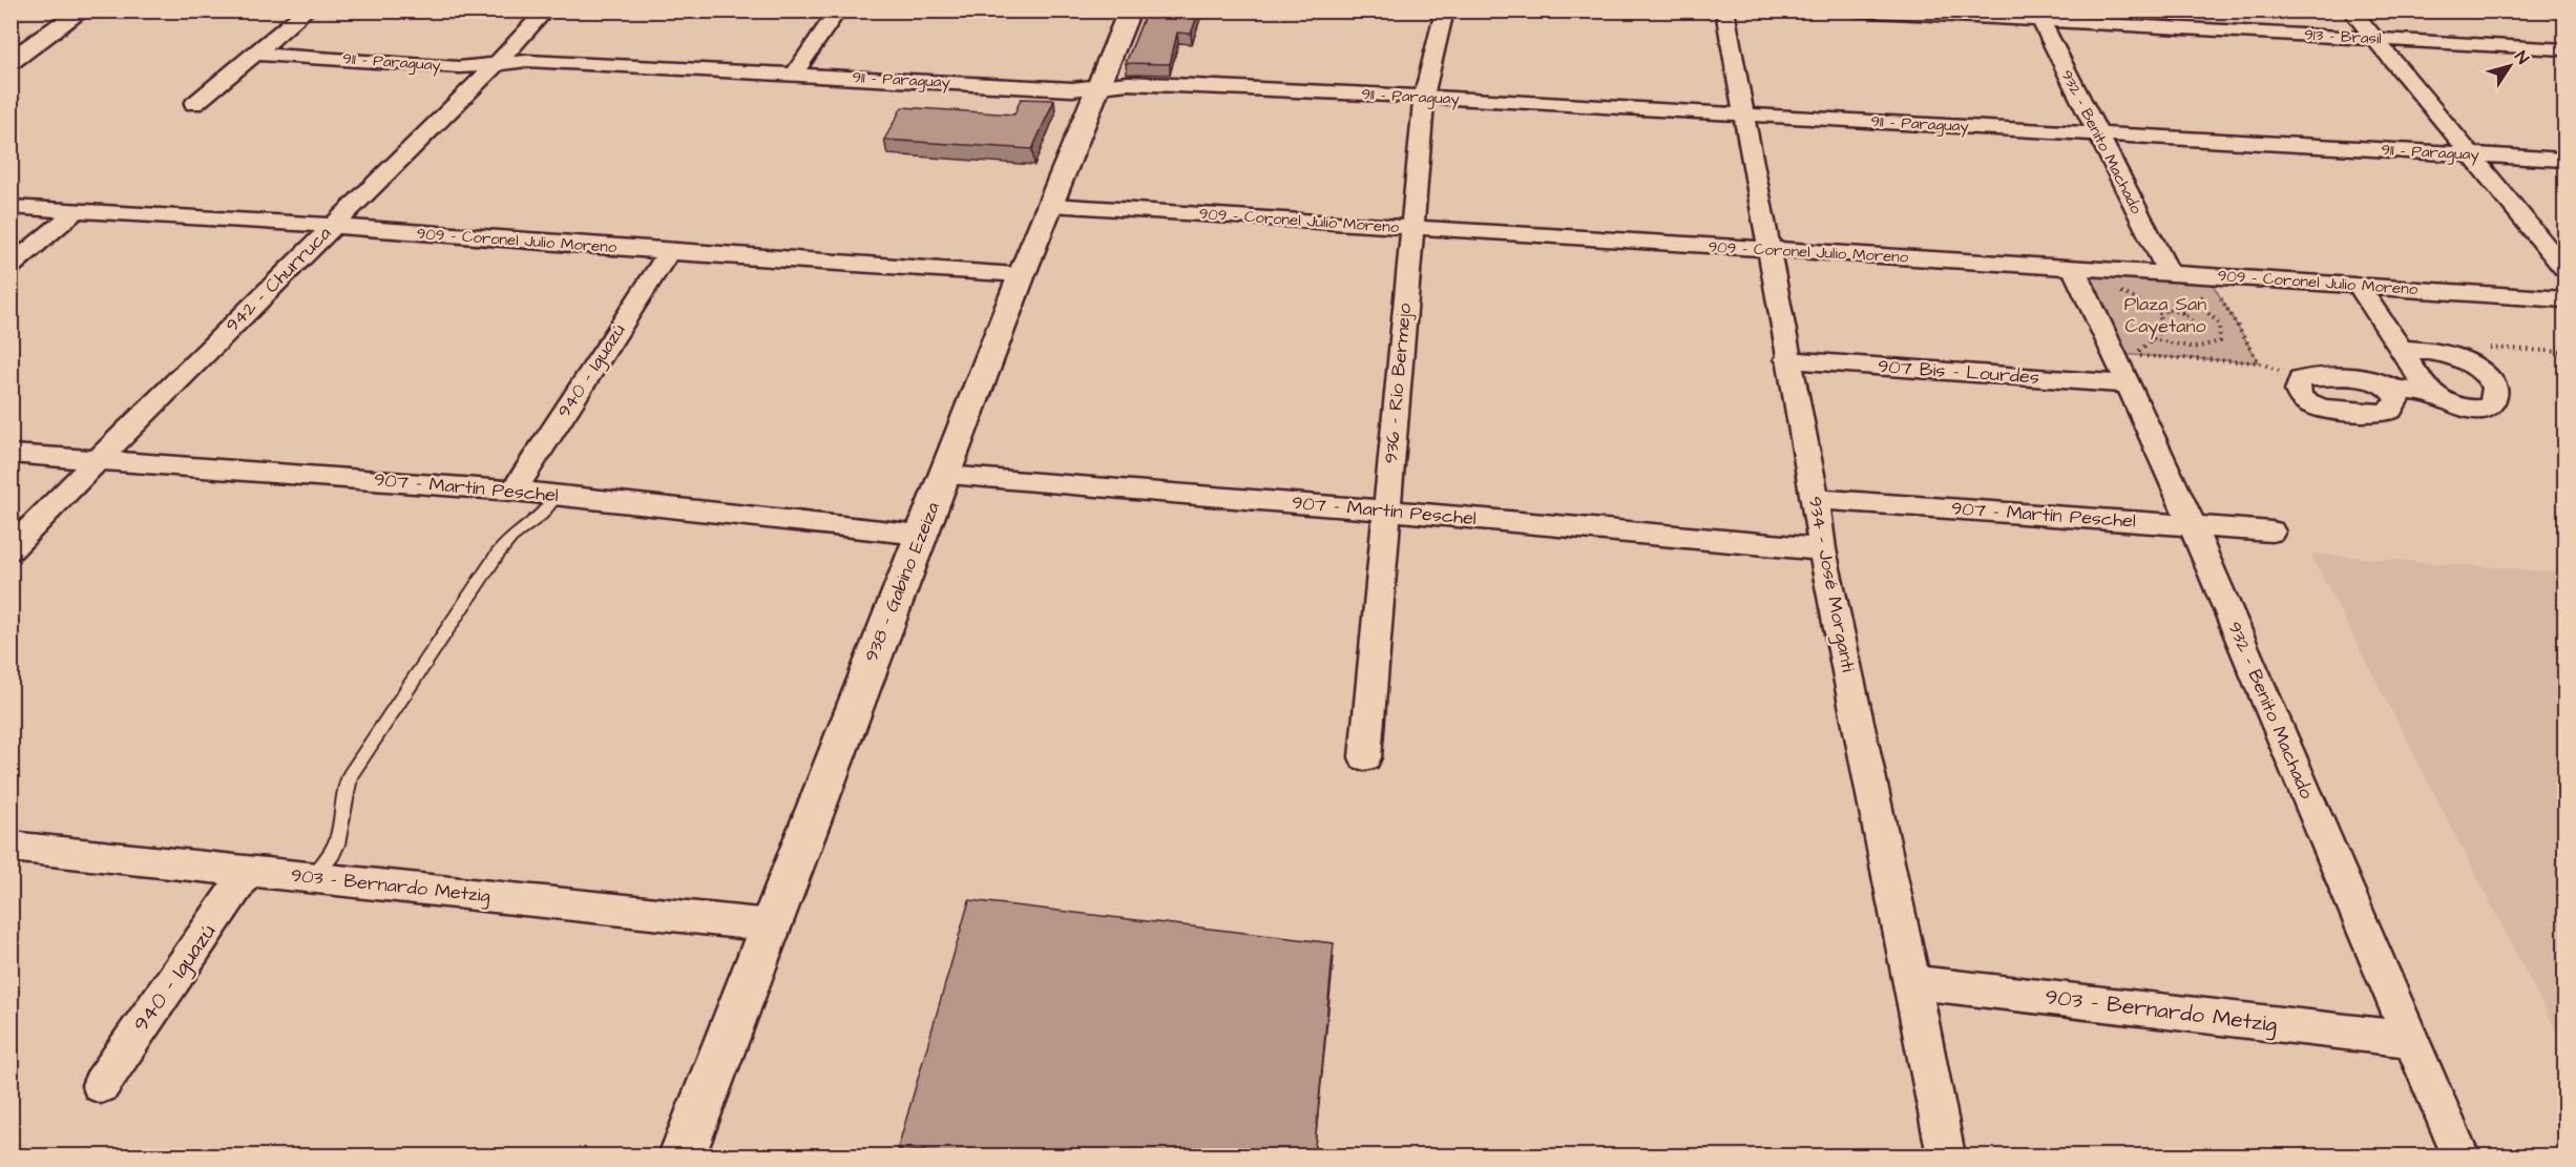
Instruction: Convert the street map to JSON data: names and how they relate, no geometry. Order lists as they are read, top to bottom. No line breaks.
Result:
{"streets":{"street":["913 - Brasil","911 - Paraguay","932 - Benito Machado","909 - Coronel Julio Moreno","942 - Churruca","940 - Iguazú","907 Bis - Lourdes","936 - Río Bermejo","907 - Martín Peschel","938 - Gabino Ezeiza","934 - José Morganti","903 - Bernardo Metzig"]},"crossings":[["913 - Brasil","932 - Benito Machado"],["911 - Paraguay","932 - Benito Machado"],["911 - Paraguay","942 - Churruca"],["911 - Paraguay","936 - Río Bermejo"],["911 - Paraguay","938 - Gabino Ezeiza"],["911 - Paraguay","934 - José Morganti"],["932 - Benito Machado","909 - Coronel Julio Moreno"],["932 - Benito Machado","907 Bis - Lourdes"],["932 - Benito Machado","907 - Martín Peschel"],["932 - Benito Machado","903 - Bernardo Metzig"],["909 - Coronel Julio Moreno","942 - Churruca"],["909 - Coronel Julio Moreno","940 - Iguazú"],["909 - Coronel Julio Moreno","936 - Río Bermejo"],["909 - Coronel Julio Moreno","938 - Gabino Ezeiza"],["909 - Coronel Julio Moreno","934 - José Morganti"],["942 - Churruca","907 - Martín Peschel"],["940 - Iguazú","907 - Martín Peschel"],["940 - Iguazú","903 - Bernardo Metzig"],["907 Bis - Lourdes","934 - José Morganti"],["936 - Río Bermejo","907 - Martín Peschel"],["907 - Martín Peschel","938 - Gabino Ezeiza"],["907 - Martín Peschel","934 - José Morganti"],["938 - Gabino Ezeiza","903 - Bernardo Metzig"],["934 - José Morganti","903 - Bernardo Metzig"]],"parks":["Plaza San Cayetano"],"north":"top right"}
